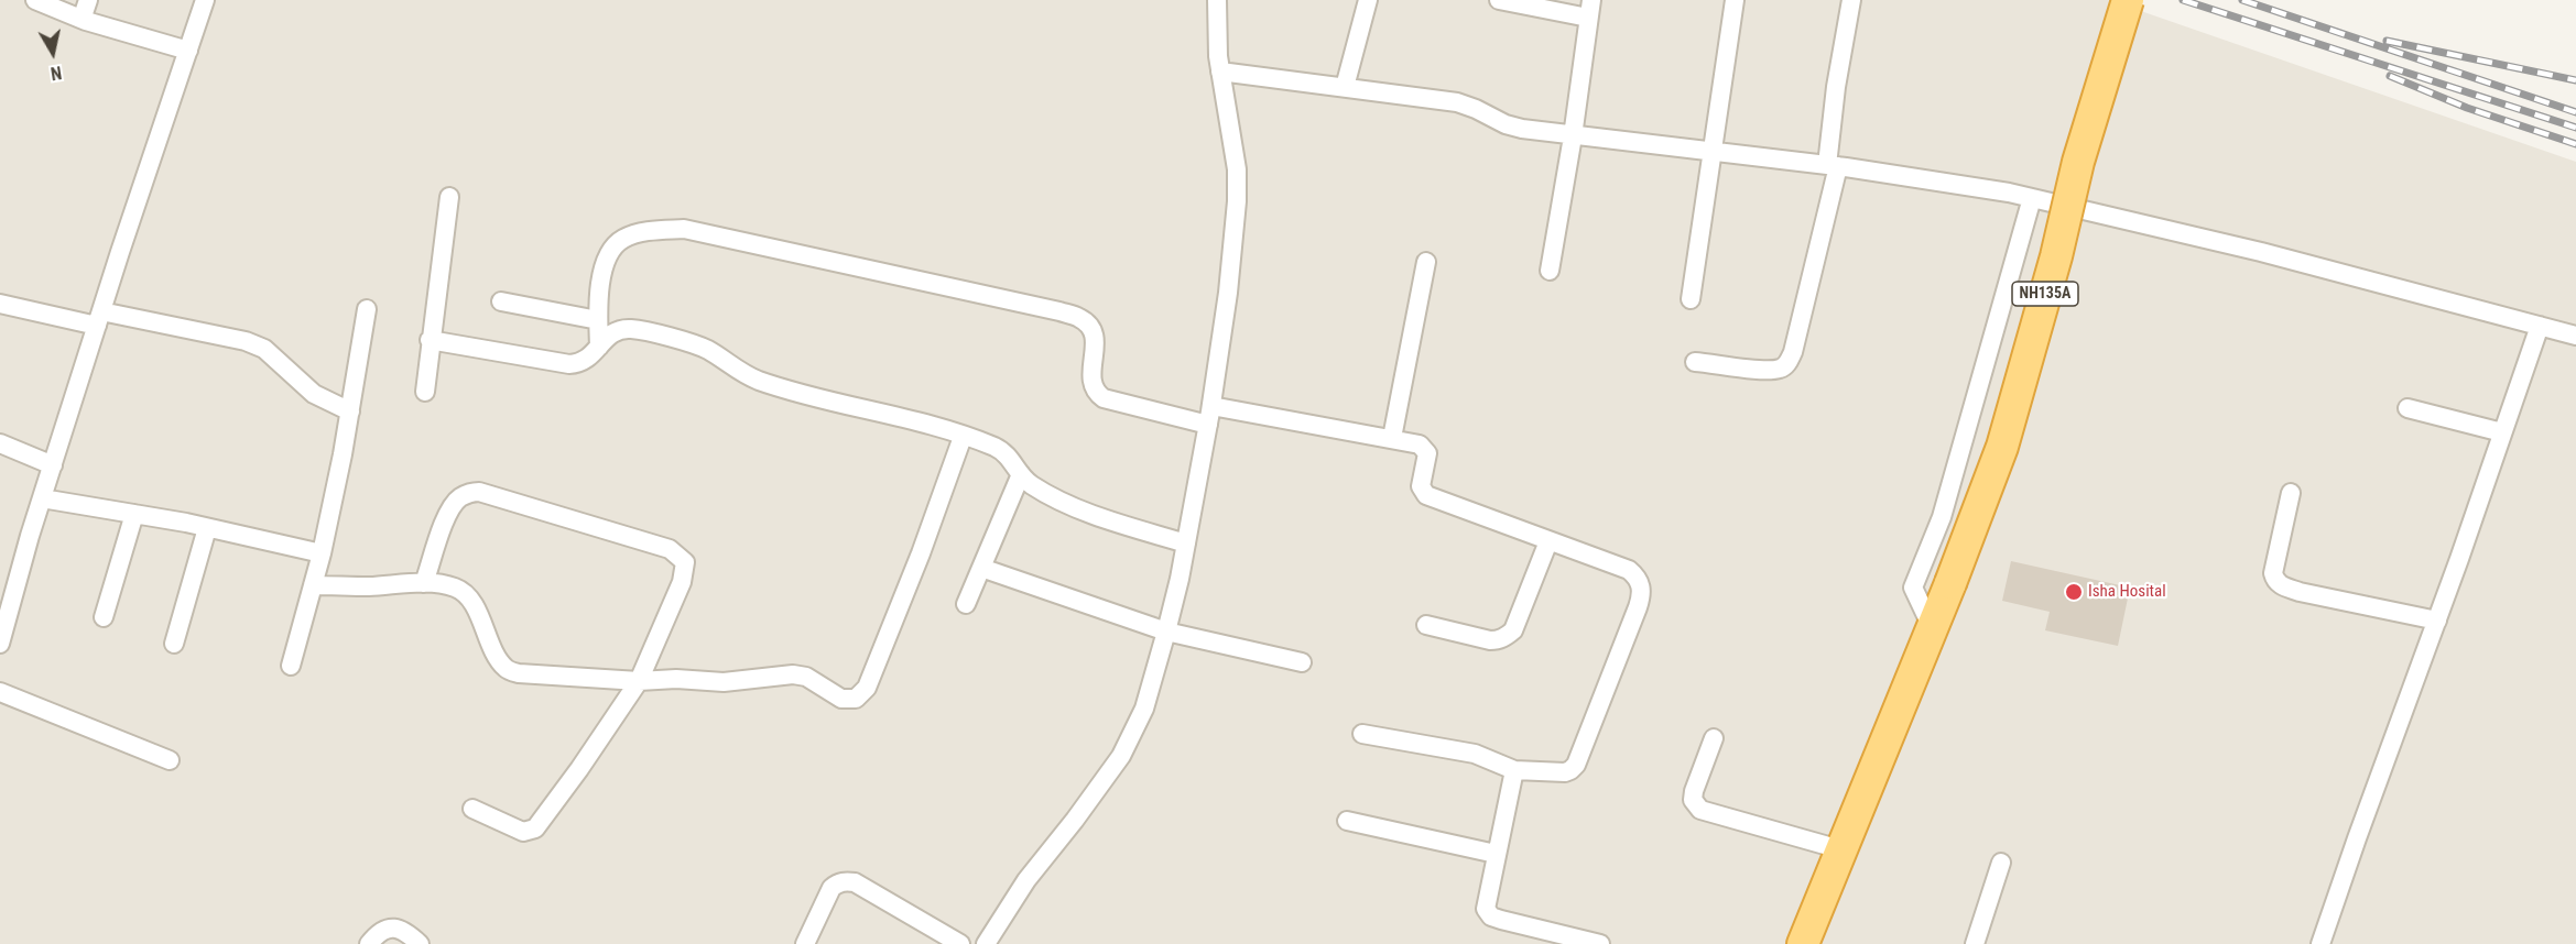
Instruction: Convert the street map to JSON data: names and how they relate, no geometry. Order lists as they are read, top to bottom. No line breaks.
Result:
{"streets":{"highway":["NH135A"]},"places":["Isha Hosital"],"north":"bottom"}
